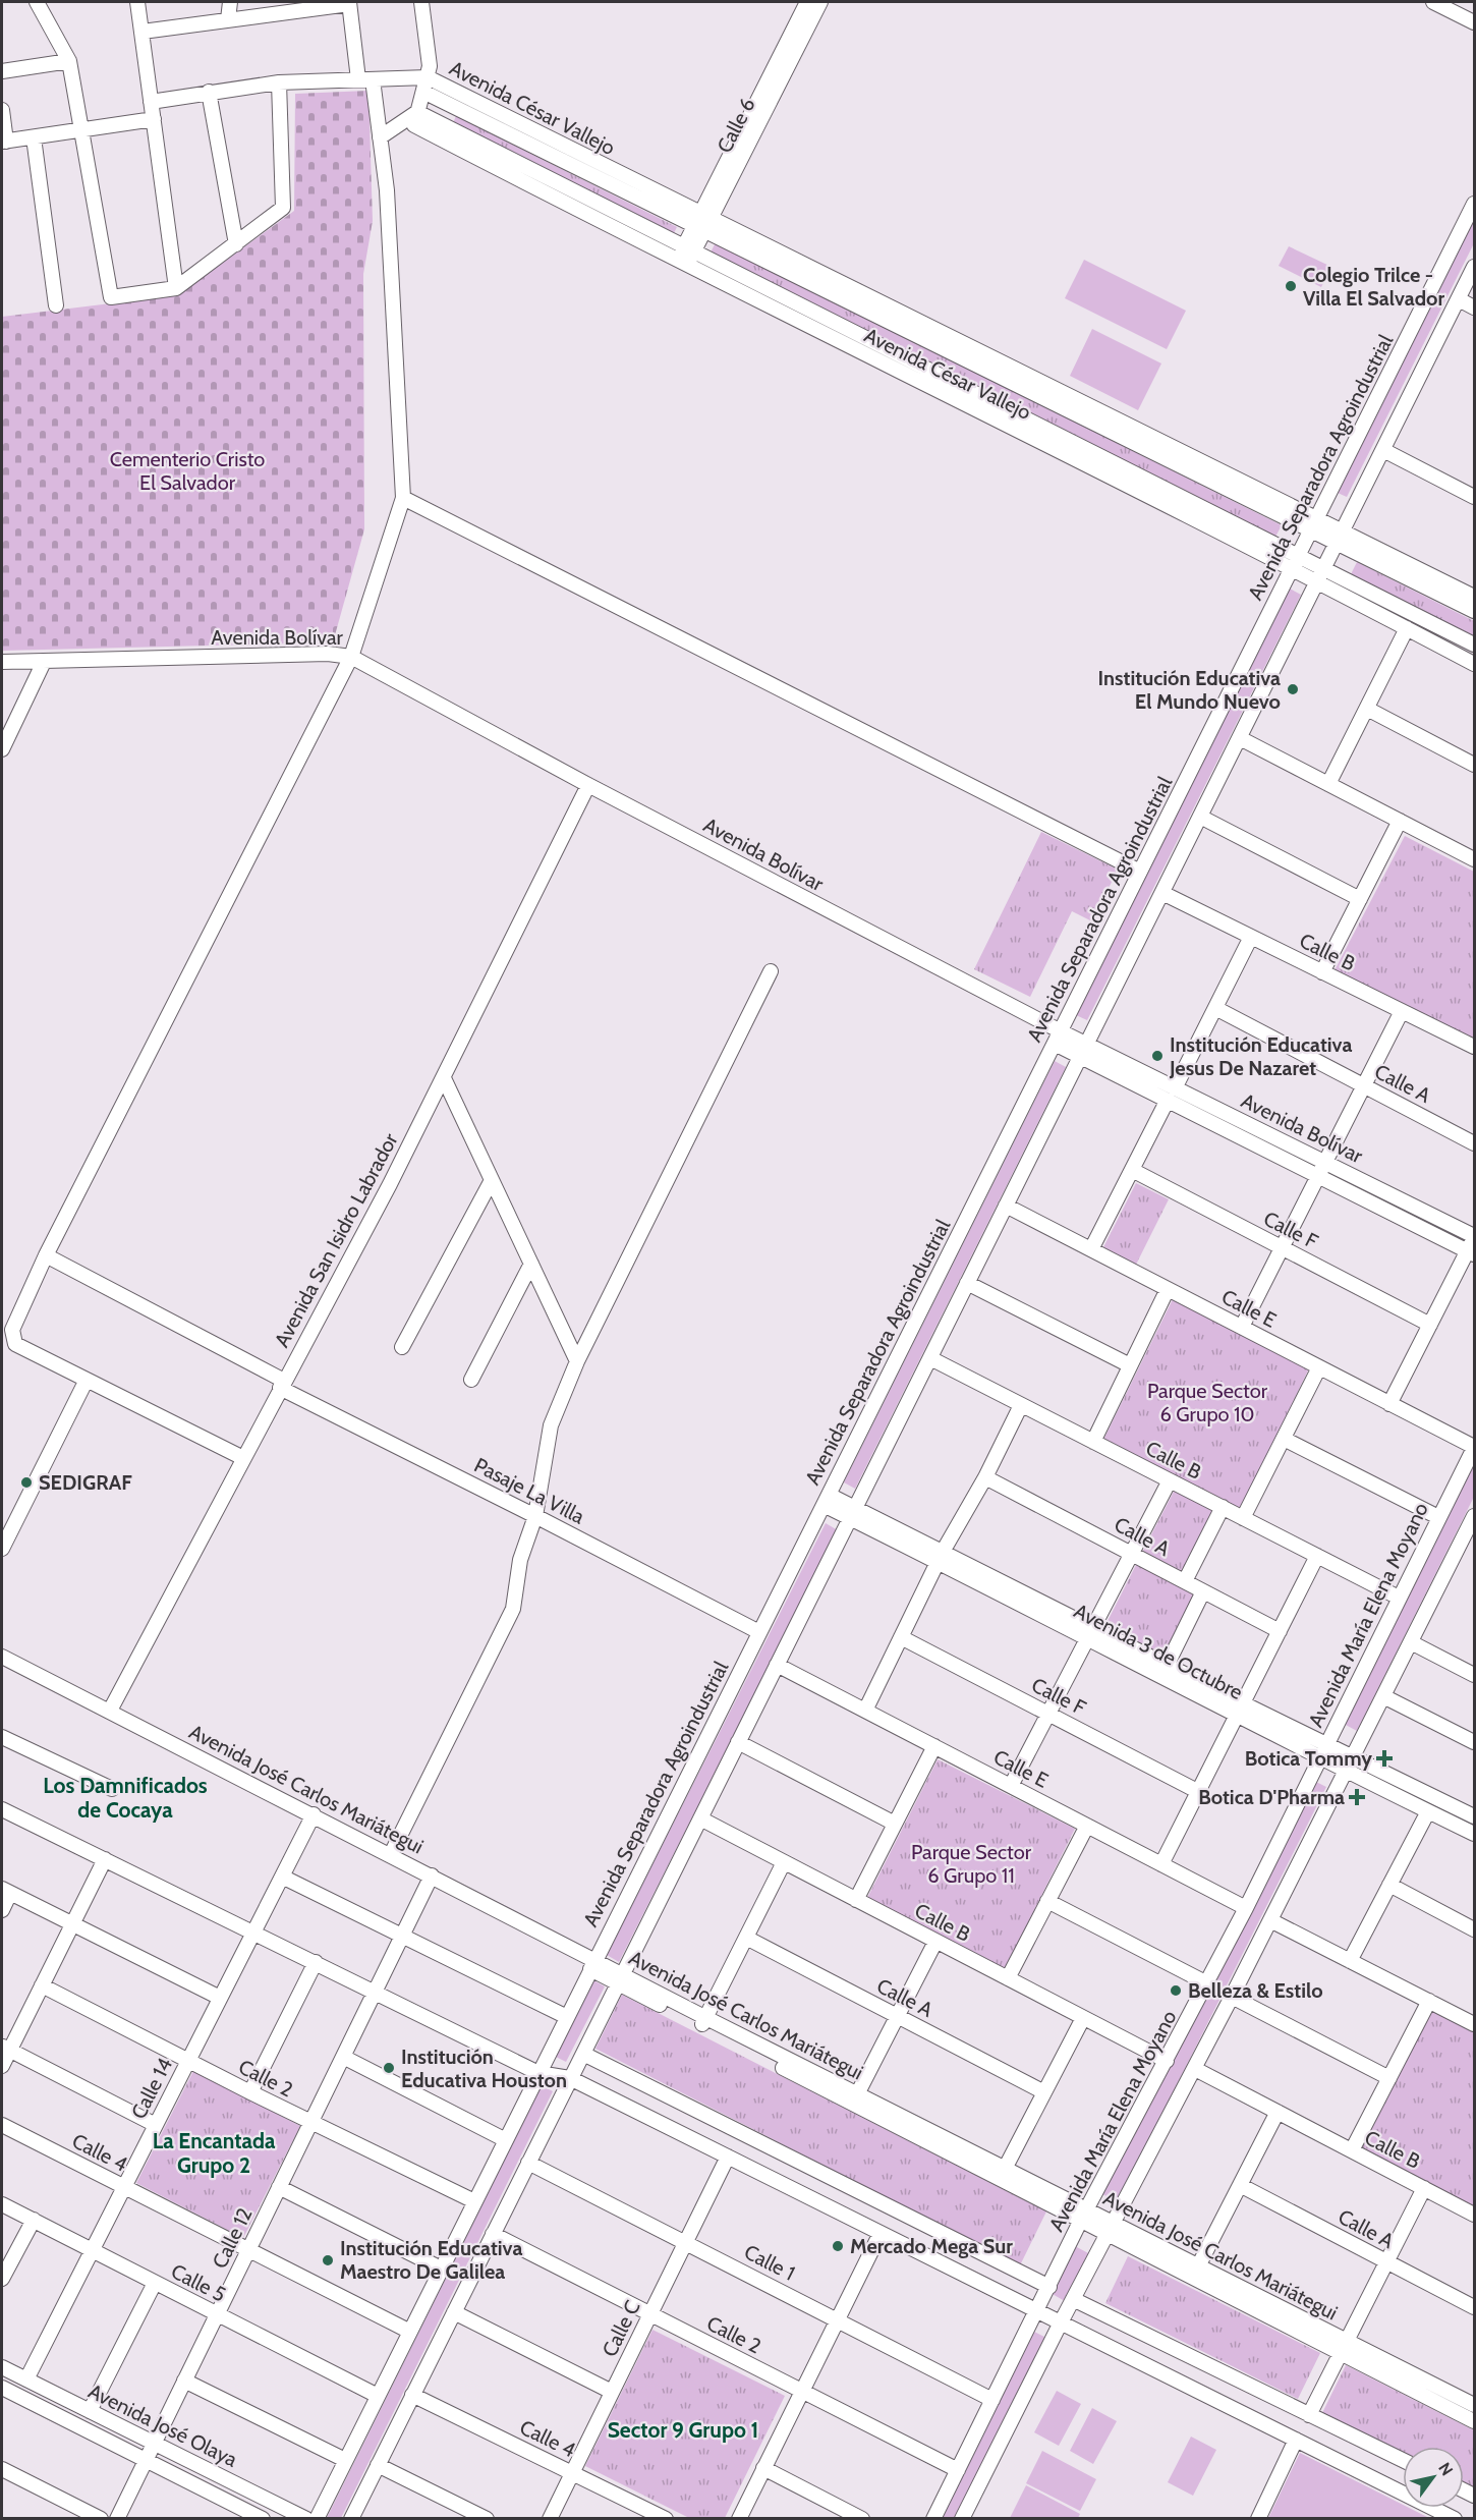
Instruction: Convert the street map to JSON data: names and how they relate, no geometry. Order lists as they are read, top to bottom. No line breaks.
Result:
{"streets":{"street":["Avenida César Vallejo","Calle 6","Avenida Separadora Agroindustrial","Avenida Bolívar","Calle B","Calle A","Calle F","Avenida San Isidro Labrador","Calle E","Pasaje La Villa","Avenida María Elena Moyano","Avenida 3 de Octubre","Avenida José Carlos Mariátegui","Calle 2","Calle 14","Calle 4","Calle 12","Calle 1","Calle 5","Calle C","Avenida José Olaya"]},"crossings":[["Avenida César Vallejo","Calle 6"],["Avenida César Vallejo","Avenida Separadora Agroindustrial"],["Avenida Separadora Agroindustrial","Avenida Bolívar"],["Avenida Separadora Agroindustrial","Pasaje La Villa"],["Avenida Separadora Agroindustrial","Avenida 3 de Octubre"],["Avenida Separadora Agroindustrial","Avenida José Carlos Mariátegui"],["Avenida Separadora Agroindustrial","Calle 2"],["Avenida Separadora Agroindustrial","Calle 4"],["Avenida Separadora Agroindustrial","Calle 5"],["Avenida Bolívar","Avenida San Isidro Labrador"],["Calle B","Avenida María Elena Moyano"],["Avenida San Isidro Labrador","Pasaje La Villa"],["Avenida San Isidro Labrador","Avenida José Carlos Mariátegui"],["Calle E","Avenida María Elena Moyano"],["Avenida María Elena Moyano","Avenida 3 de Octubre"],["Avenida María Elena Moyano","Avenida José Carlos Mariátegui"],["Avenida María Elena Moyano","Calle 2"],["Avenida María Elena Moyano","Calle 1"],["Avenida José Carlos Mariátegui","Calle 14"],["Avenida José Carlos Mariátegui","Calle 12"],["Calle 2","Calle 14"],["Calle 2","Calle 12"],["Calle 2","Calle C"],["Calle 14","Calle 4"],["Calle 14","Calle 5"],["Calle 14","Avenida José Olaya"],["Calle 4","Calle 12"],["Calle 4","Calle C"],["Calle 12","Calle 5"],["Calle 12","Avenida José Olaya"],["Calle 1","Calle C"]],"districts":["Los Damnificados de Cocaya","La Encantada Grupo 2","Sector 9 Grupo 1"],"parks":["Cementerio Cristo El Salvador","Parque Sector 6 Grupo 10","Parque Sector 6 Grupo 11"],"places":{"other":["Colegio Trilce - Villa El Salvador","Institución Educativa El Mundo Nuevo","Institución Educativa Jesus De Nazaret","SEDIGRAF","Belleza & Estilo","Institución Educativa Houston","Mercado Mega Sur","Institución Educativa Maestro De Galilea"],"health":["Botica Tommy","Botica D'Pharma"]},"north":"top right"}
